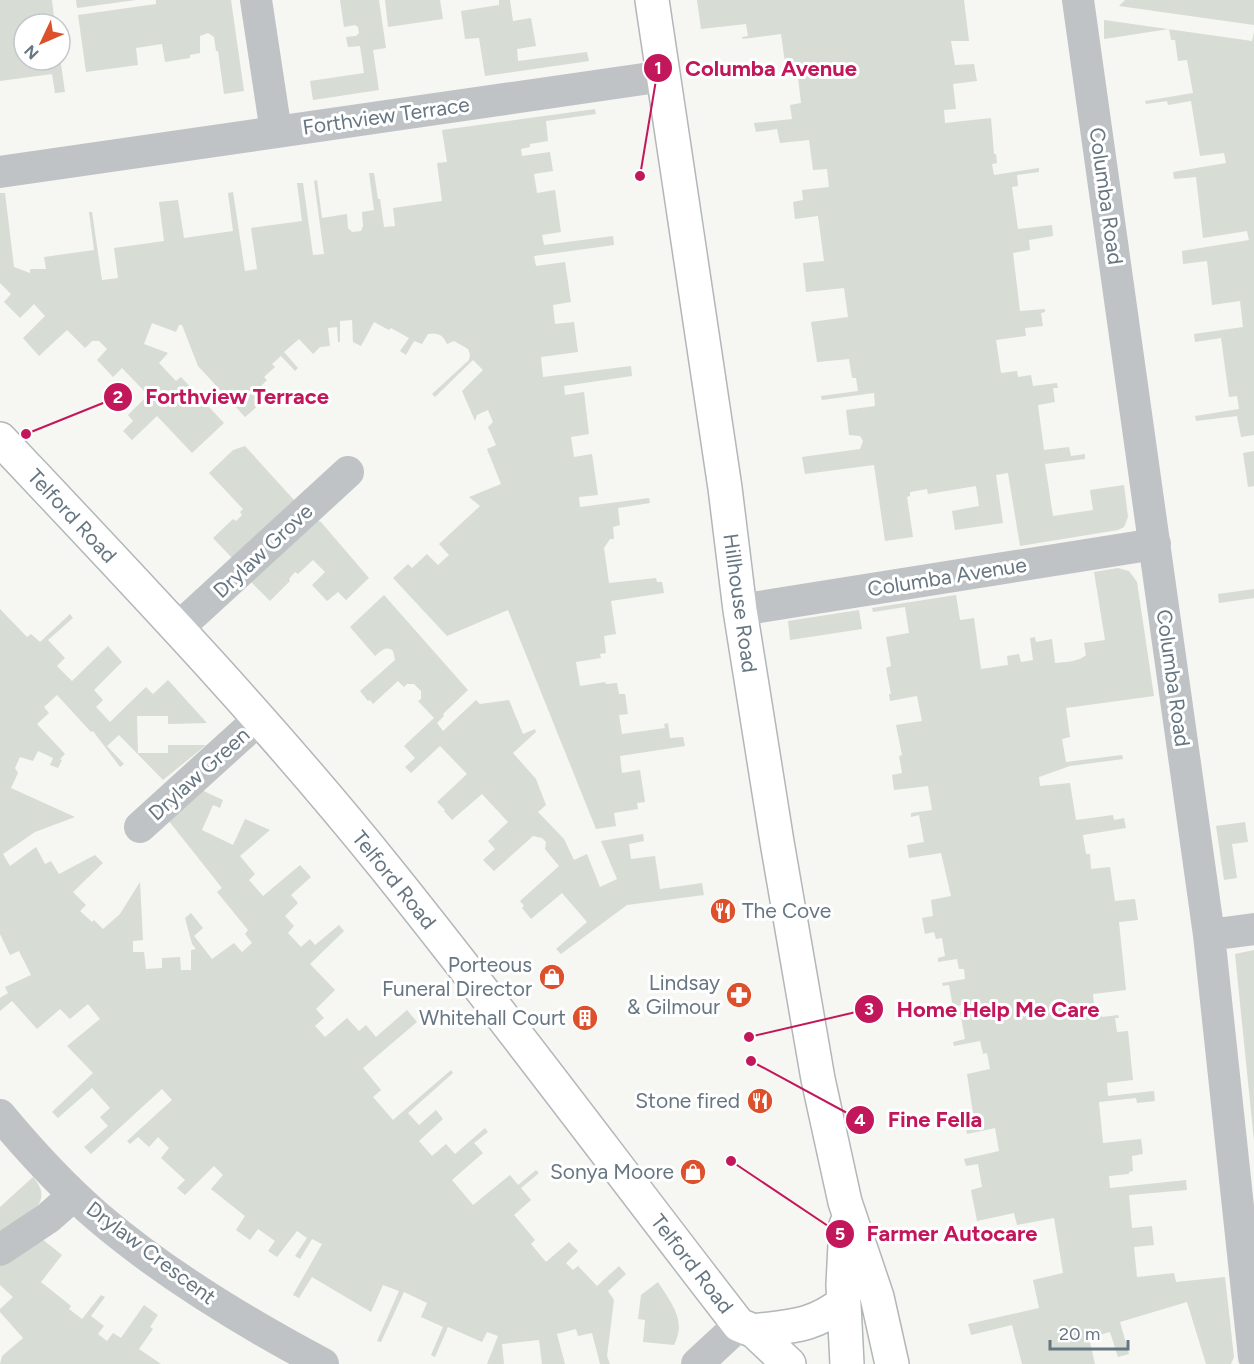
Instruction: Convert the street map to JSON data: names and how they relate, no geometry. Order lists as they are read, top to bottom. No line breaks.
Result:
{"streets":{"main road":["Telford Road","Hillhouse Road"],"street":["Forthview Terrace","Columba Road","Drylaw Grove","Columba Avenue","Drylaw Green","Drylaw Crescent"]},"crossings":[["Forthview Terrace","Hillhouse Road"],["Columba Road","Columba Avenue"],["Telford Road","Drylaw Grove"],["Telford Road","Drylaw Green"],["Columba Avenue","Hillhouse Road"]],"places":{"other":["Columba Avenue","Forthview Terrace","Home Help Me Care","Fine Fella","Farmer Autocare"],"restaurant":["The Cove","Stone fired"],"shop":["Porteous Funeral Director","Sonya Moore"],"pharmacy":["Lindsay & Gilmour"],"building":["Whitehall Court"]},"scale_bar":"20 m","north":"bottom left"}
